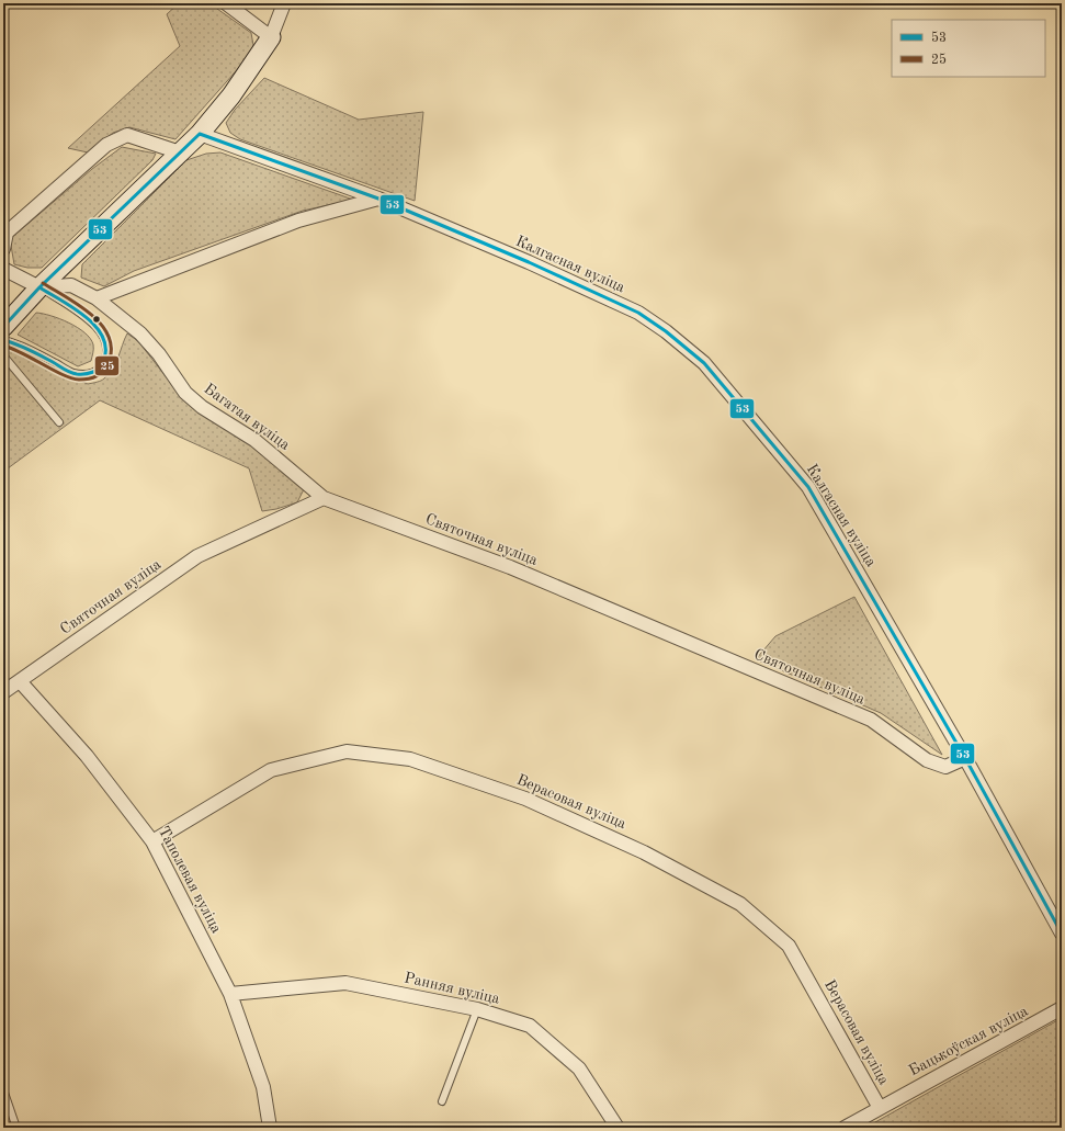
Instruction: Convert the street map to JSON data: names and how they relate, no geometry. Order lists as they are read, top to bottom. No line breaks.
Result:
{"streets":{"street":["Калгасная вуліца","Багатая вуліца","Святочная вуліца","Верасовая вуліца","Таполевая вуліца","Ранняя вуліца","Бацькоўская вуліца"]},"crossings":[["Калгасная вуліца","Святочная вуліца"],["Багатая вуліца","Святочная вуліца"],["Святочная вуліца","Таполевая вуліца"],["Верасовая вуліца","Таполевая вуліца"],["Верасовая вуліца","Бацькоўская вуліца"],["Таполевая вуліца","Ранняя вуліца"]],"lines":["transit line 53","transit line 25"],"legend":["53","25"]}
